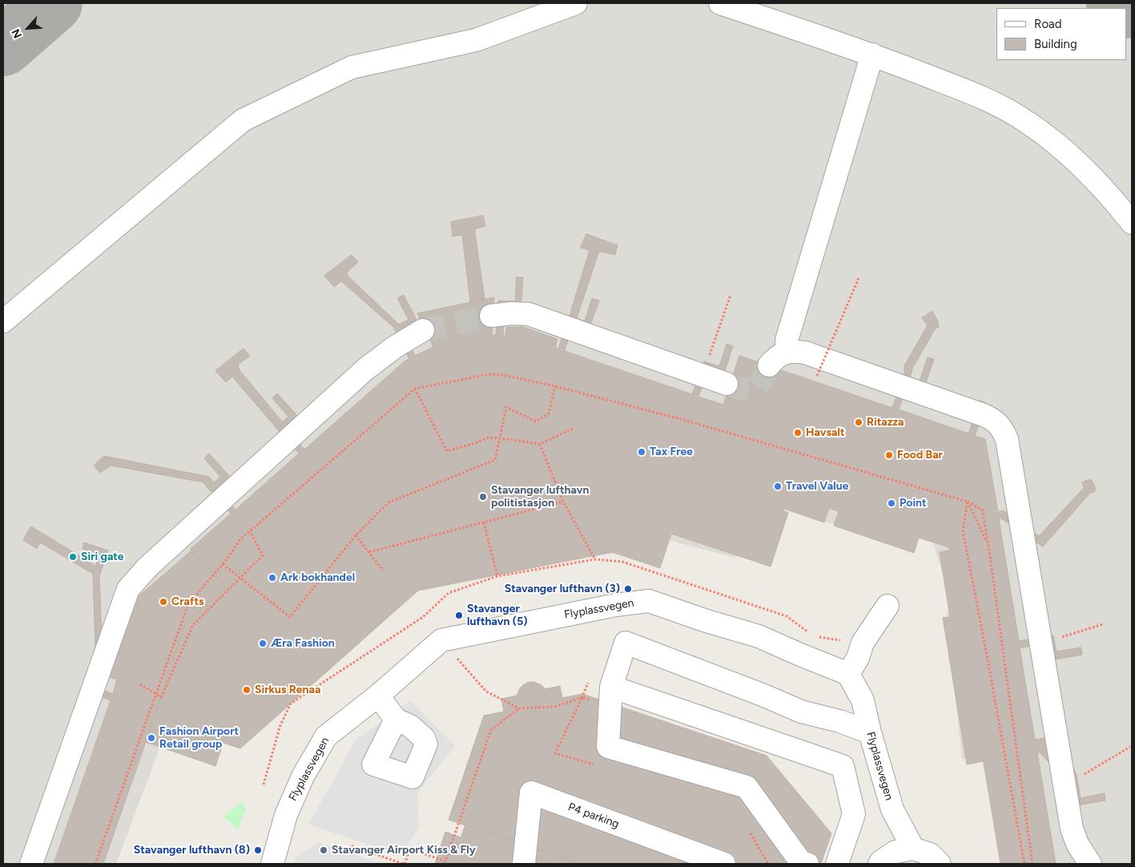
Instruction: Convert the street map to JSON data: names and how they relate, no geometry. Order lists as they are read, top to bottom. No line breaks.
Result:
{"streets":{"lane":["Flyplassvegen","P4 parking"]},"places":["Ritazza","Havsalt","Tax Free","Food Bar","Travel Value","Stavanger lufthavn politistasjon","Point","Siri gate","Ark bokhandel","Stavanger lufthavn (3)","Crafts","Stavanger lufthavn (5)","Æra Fashion","Sirkus Renaa","Fashion Airport Retail group","Stavanger lufthavn (8)","Stavanger Airport Kiss & Fly"],"legend":["Road","Building"],"north":"bottom left"}
